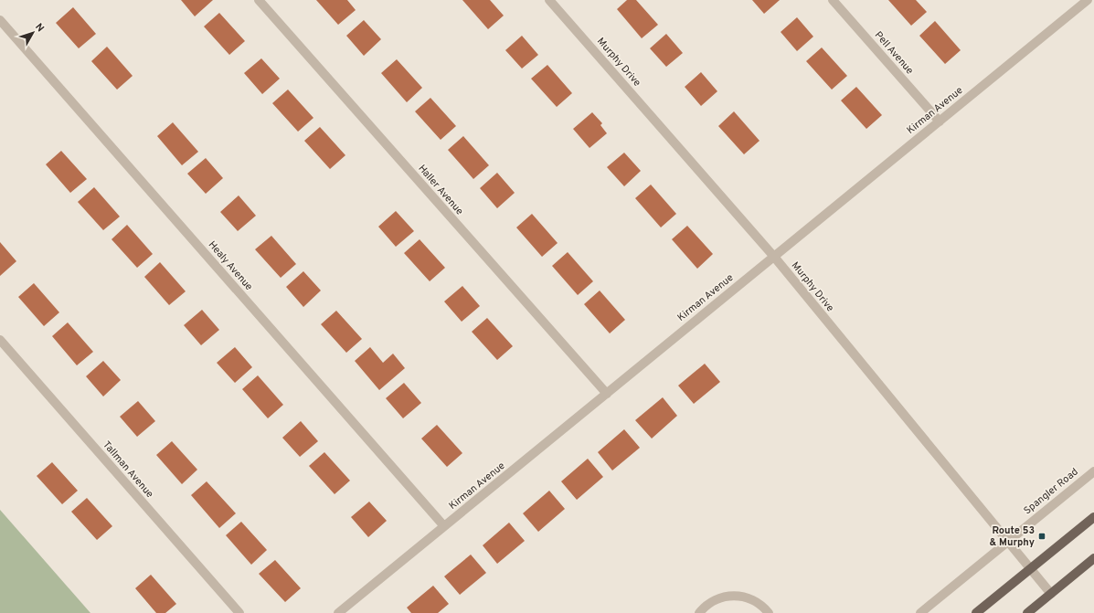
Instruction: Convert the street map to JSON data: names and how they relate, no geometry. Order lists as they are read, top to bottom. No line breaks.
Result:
{"streets":{"street":["Pell Avenue","Murphy Drive","Kirman Avenue","Haller Avenue","Healy Avenue","Tallman Avenue","Spangler Road"]},"crossings":[["Pell Avenue","Kirman Avenue"],["Murphy Drive","Kirman Avenue"],["Murphy Drive","Spangler Road"],["Kirman Avenue","Haller Avenue"],["Kirman Avenue","Healy Avenue"]],"places":{"transit":["Route 53 & Murphy"]},"north":"top right"}
